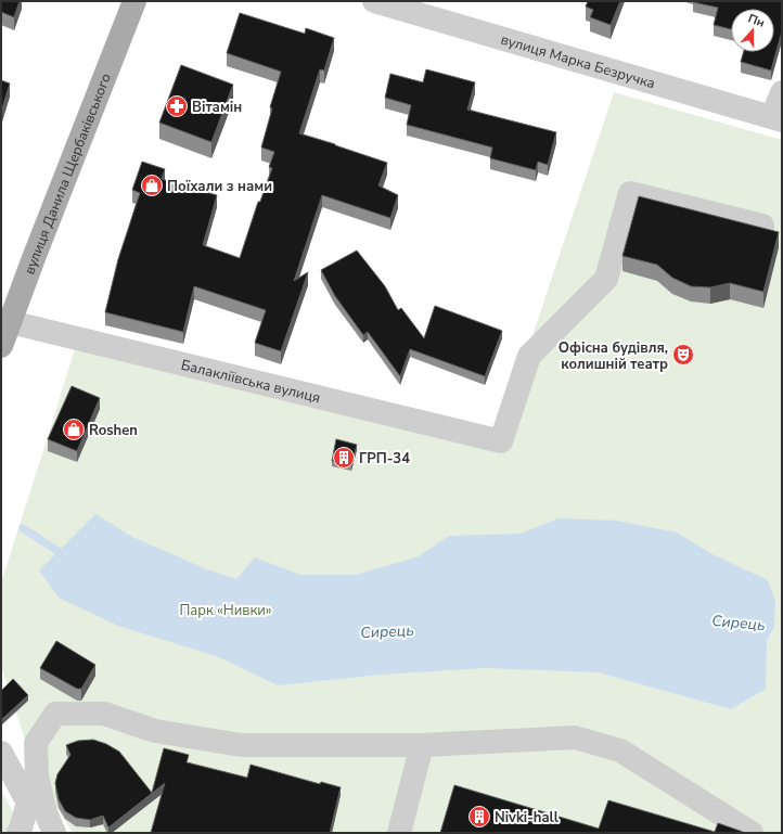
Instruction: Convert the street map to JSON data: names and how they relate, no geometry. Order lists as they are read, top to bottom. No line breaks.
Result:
{"streets":{"main road":["вулиця Данила Щербаківського"],"street":["вулиця Марка Безручка","Балакліївська вулиця"]},"crossings":[["вулиця Данила Щербаківського","Балакліївська вулиця"]],"water":["Сирець"],"parks":["Парк «Нивки»"],"places":{"pharmacy":["Вітамін"],"shop":["Поїхали з нами","Roshen"],"theatre":["Офісна будівля, колишній театр"],"building":["ГРП-34","Nivki-hall"]},"north":"top"}
